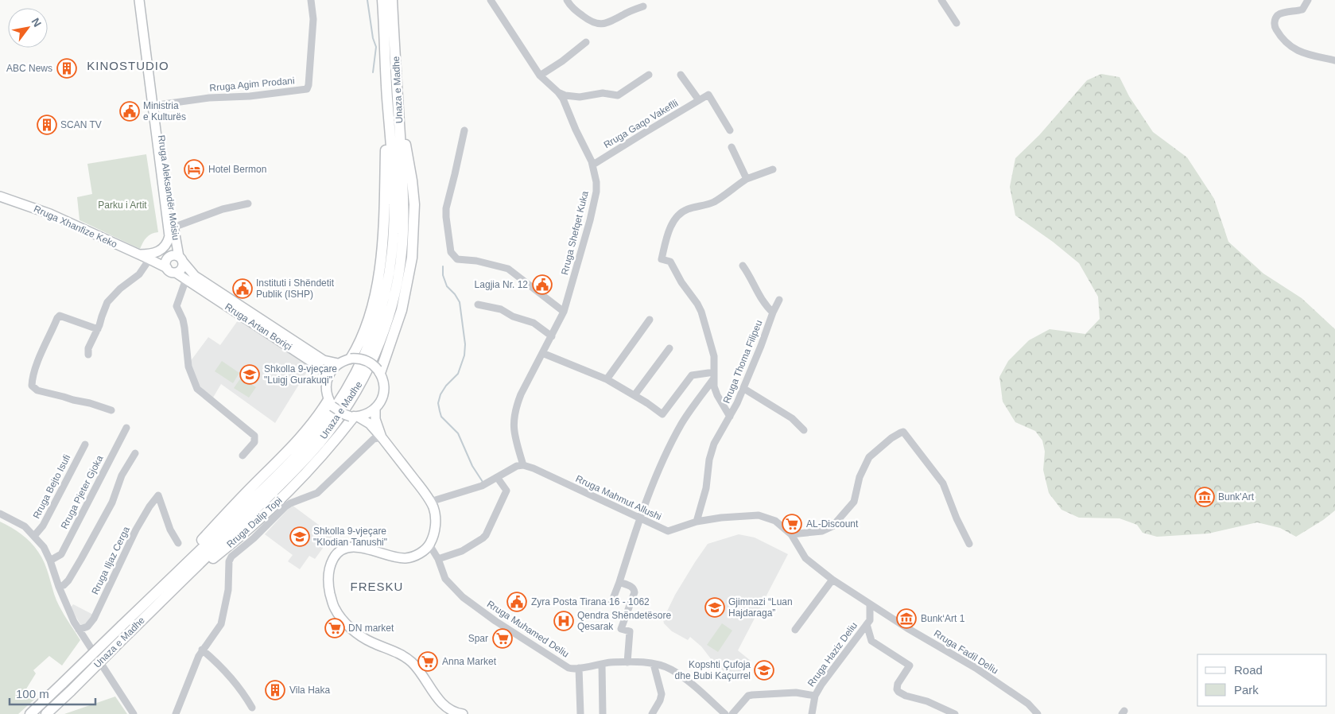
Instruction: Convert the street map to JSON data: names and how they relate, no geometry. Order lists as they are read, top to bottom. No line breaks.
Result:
{"streets":{"highway":["Unaza e Madhe"],"main road":["Rruga Aleksandër Moisiu","Rruga Xhanfize Keko","Rruga Artan Boriçi"],"street":["Rruga Agim Prodani","Rruga Gaqo Vakeflli","Rruga Shefqet Kuka","Rruga Thoma Filipeu","Rruga Bejto Isufi","Rruga Pjeter Gjoka","Rruga Mahmut Allushi","Rruga Dalip Topi","Rruga Iljaz Cerga","Rruga Muhamed Deliu","Rruga Fadil Deliu","Rruga Haziz Deliu"]},"crossings":[["Rruga Agim Prodani","Rruga Aleksandër Moisiu"],["Rruga Gaqo Vakeflli","Rruga Shefqet Kuka"],["Rruga Aleksandër Moisiu","Rruga Artan Boriçi"],["Rruga Xhanfize Keko","Rruga Artan Boriçi"],["Rruga Shefqet Kuka","Rruga Mahmut Allushi"],["Rruga Thoma Filipeu","Rruga Mahmut Allushi"],["Rruga Mahmut Allushi","Rruga Fadil Deliu"],["Rruga Fadil Deliu","Rruga Haziz Deliu"]],"districts":["KINOSTUDIO","FRESKU"],"parks":["Parku i Artit"],"places":{"building":["ABC News","SCAN TV","Vila Haka"],"public building":["Ministria e Kulturës","Lagjia Nr. 12","Instituti i Shëndetit Publik (ISHP)","Zyra Posta Tirana 16 - 1062"],"hotel":["Hotel Bermon"],"school or university":["Shkolla 9-vjeçare \"Luigj Gurakuqi\"","Shkolla 9-vjeçare \"Klodian Tanushi\"","Gjimnazi “Luan Hajdaraga”","Kopshti Çufoja dhe Bubi Kaçurrel"],"museum":["Bunk'Art","Bunk‘Art 1"],"supermarket":["AL-Discount","DN market","Spar","Anna Market"],"hospital":["Qendra Shëndetësore Qesarak"]},"legend":["Road","Park"],"scale_bar":"100 m","north":"top right"}
